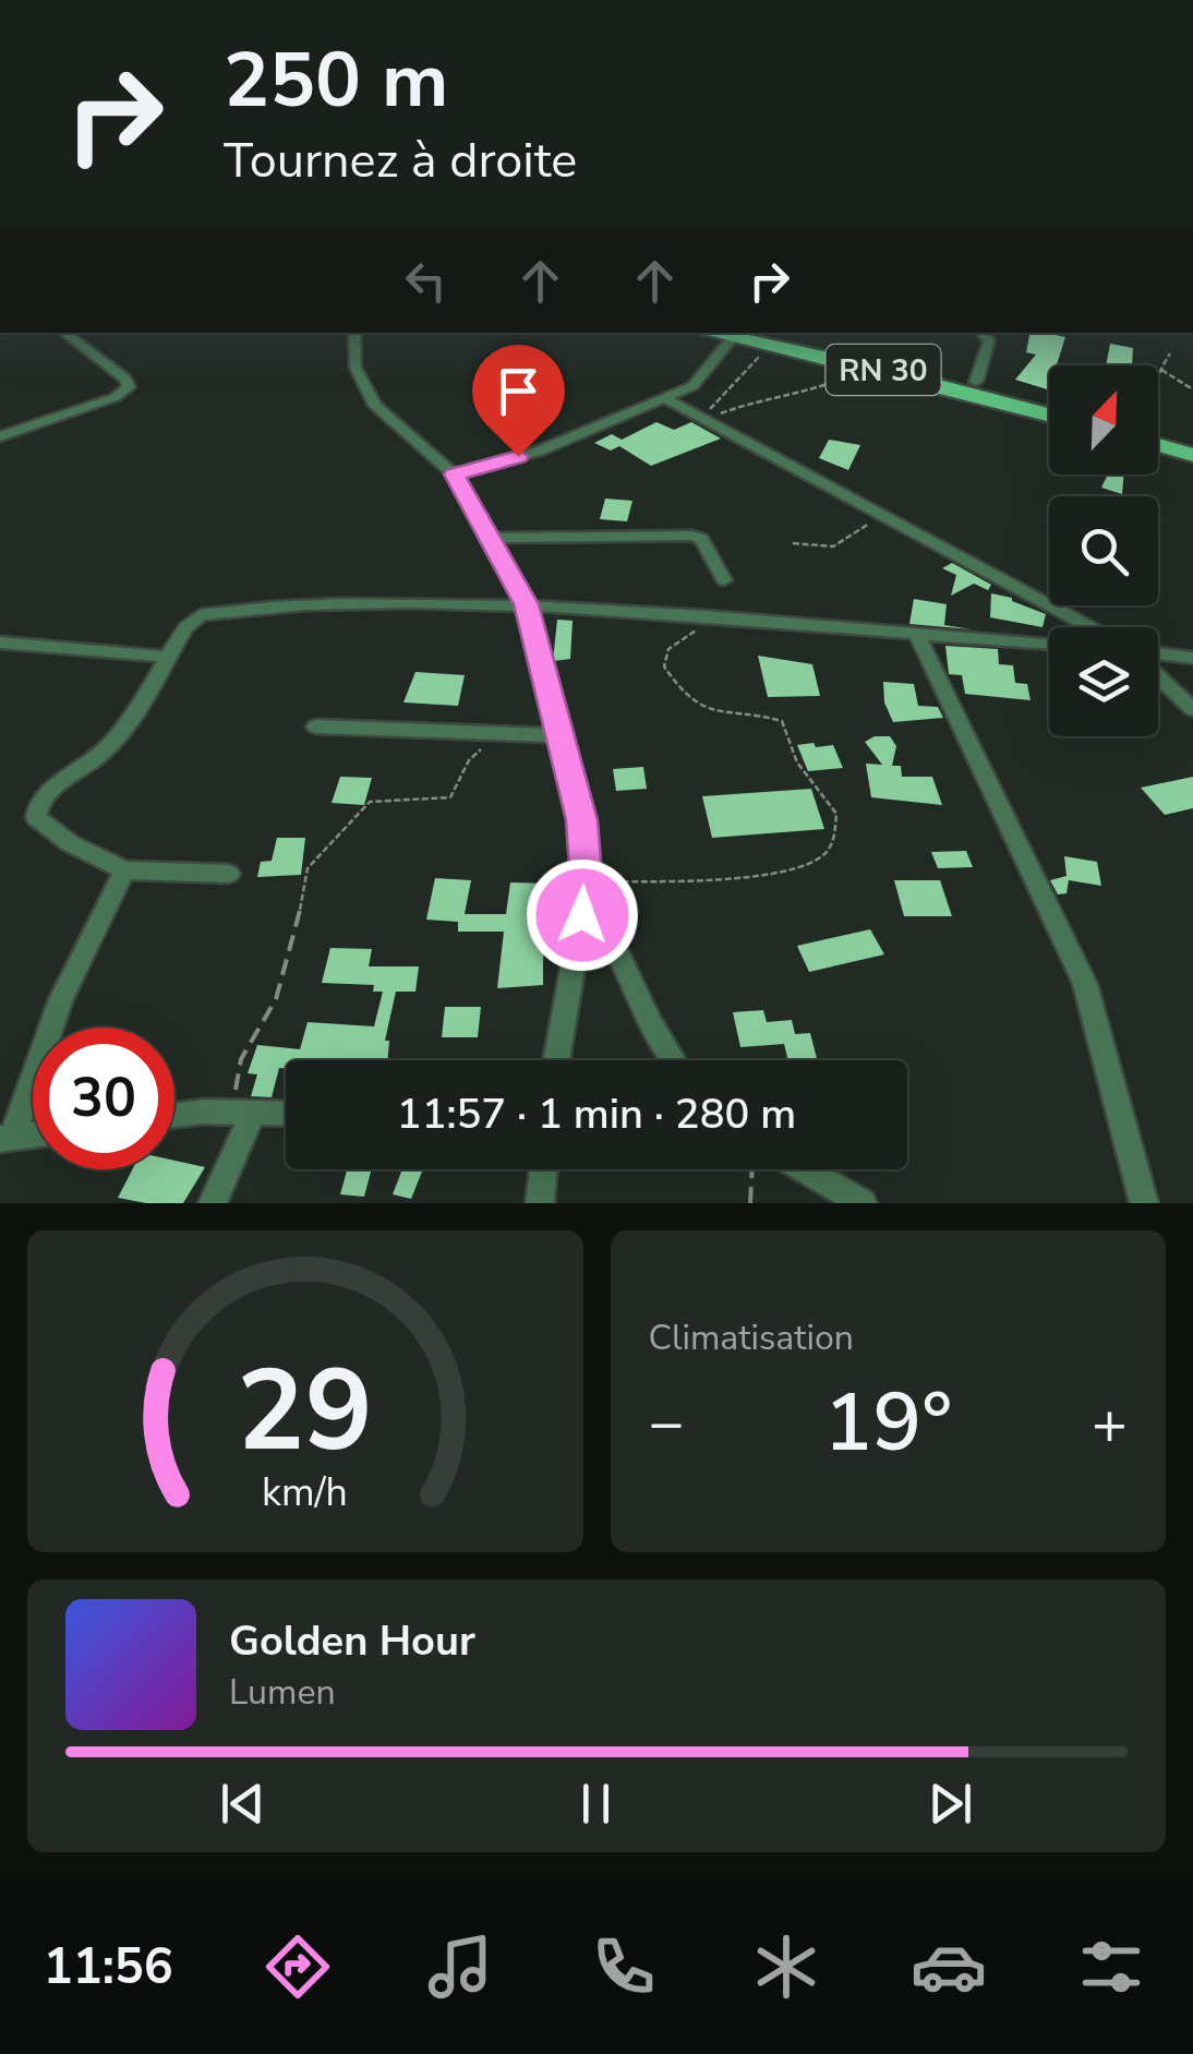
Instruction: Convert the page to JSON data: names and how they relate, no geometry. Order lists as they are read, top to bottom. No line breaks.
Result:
{"streets":{"main road":["RN 30"]},"north":"top right","page":{"turn":["250 m","Tournez à droite"],"limit":"30","trip":"11:57 · 1 min · 280 m","tile":"Climatisation","heat":["−","19°","+"],"song":["Golden Hour","Lumen"],"tabs":"11:56","gauge":["29","km/h"]}}
